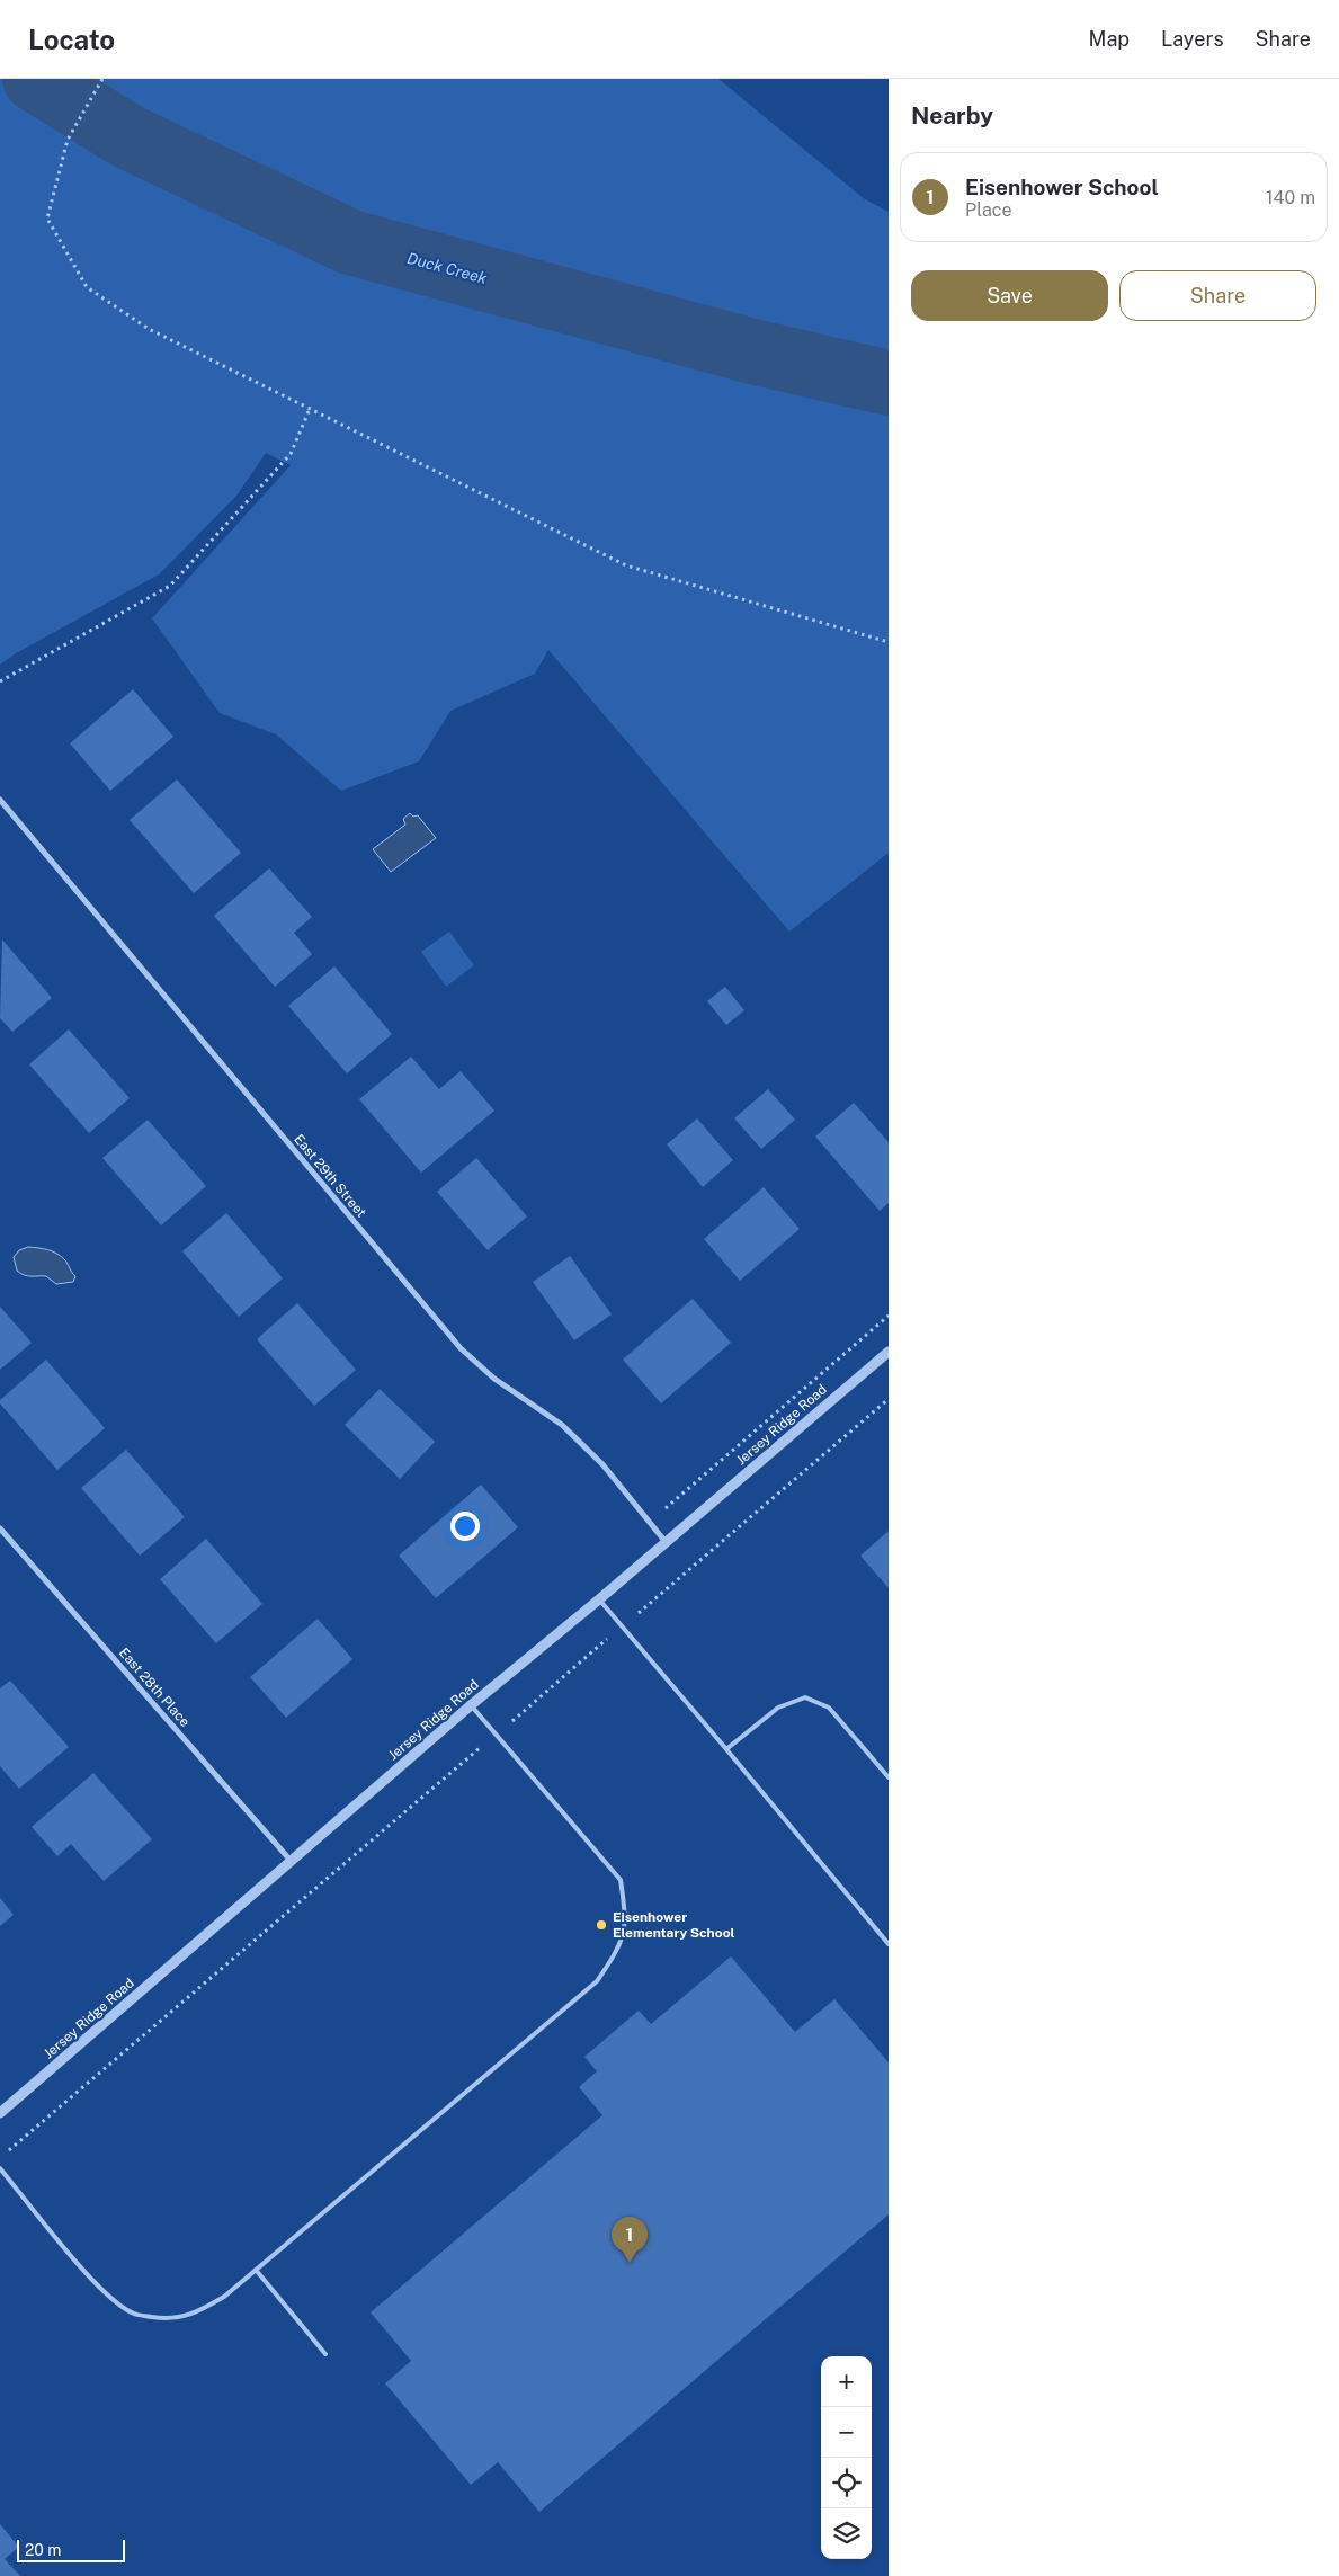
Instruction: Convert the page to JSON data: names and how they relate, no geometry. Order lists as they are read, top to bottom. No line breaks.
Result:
{"streets":{"street":["East 29th Street","Jersey Ridge Road","East 28th Place"]},"crossings":[["East 29th Street","Jersey Ridge Road"],["Jersey Ridge Road","East 28th Place"]],"water":["Duck Creek"],"places":["Eisenhower Elementary School"],"scale_bar":"20 m","page":{"header":"Locato","nav":["Map","Layers","Share"],"heading":"Nearby","list":[{"mark":"1","name":"Eisenhower School","note":"Place","value":"140 m"}],"buttons":["Save","Share"],"pins":"1","map_buttons":["+","−"],"scale":"20 m"}}
